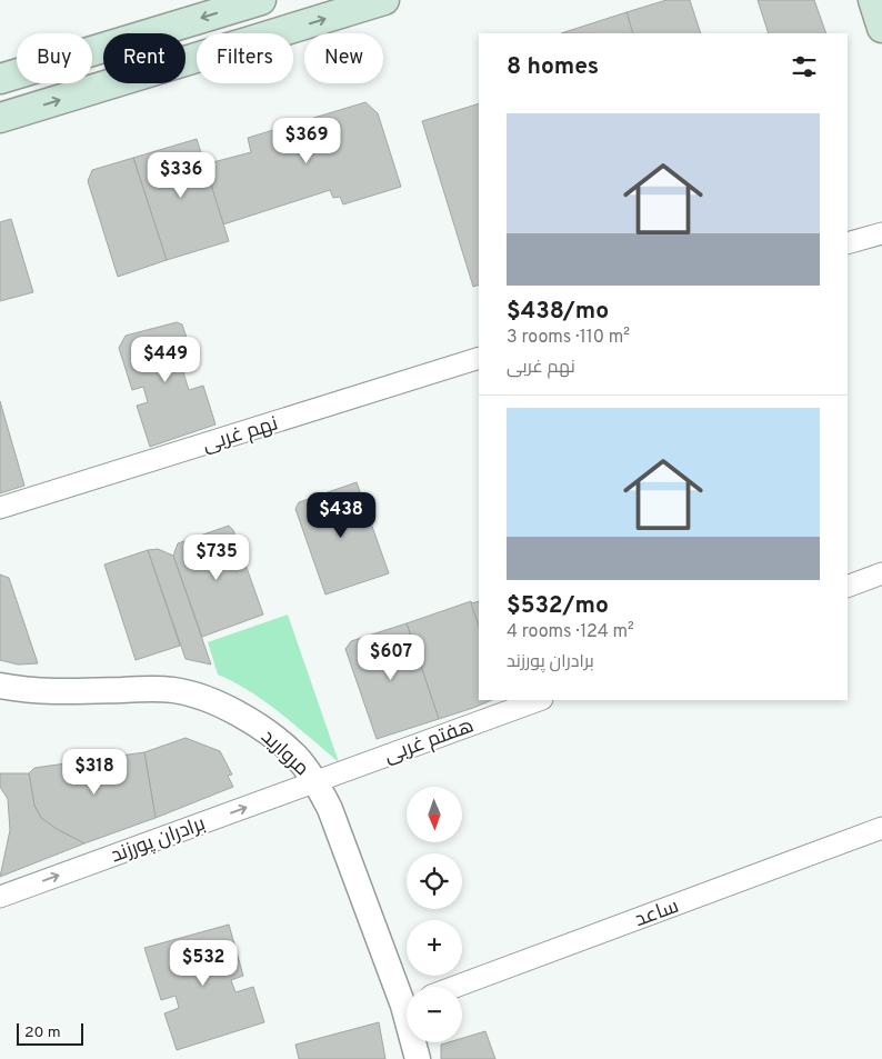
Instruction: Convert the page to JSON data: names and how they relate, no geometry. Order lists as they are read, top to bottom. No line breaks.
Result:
{"streets":{"street":["نهم غربی","هفتم غربی","مروارید","برادران پورزند","ساعد"]},"crossings":[["هفتم غربی","مروارید"],["هفتم غربی","برادران پورزند"],["مروارید","برادران پورزند"]],"one_way":["برادران پورزند"],"scale_bar":"20 m","north":"bottom","page":{"chip":["Buy","Rent","Filters","New"],"heading":"8 homes","list":[{"name":"$438/mo","note":"3 rooms · 110 m² · نهم غربی"},{"name":"$532/mo","note":"4 rooms · 124 m² · برادران پورزند"}],"price":["$369","$336","$449","$438","$735","$607","$318","$532"],"map_buttons":["+","−"],"scale":"20 m"}}
